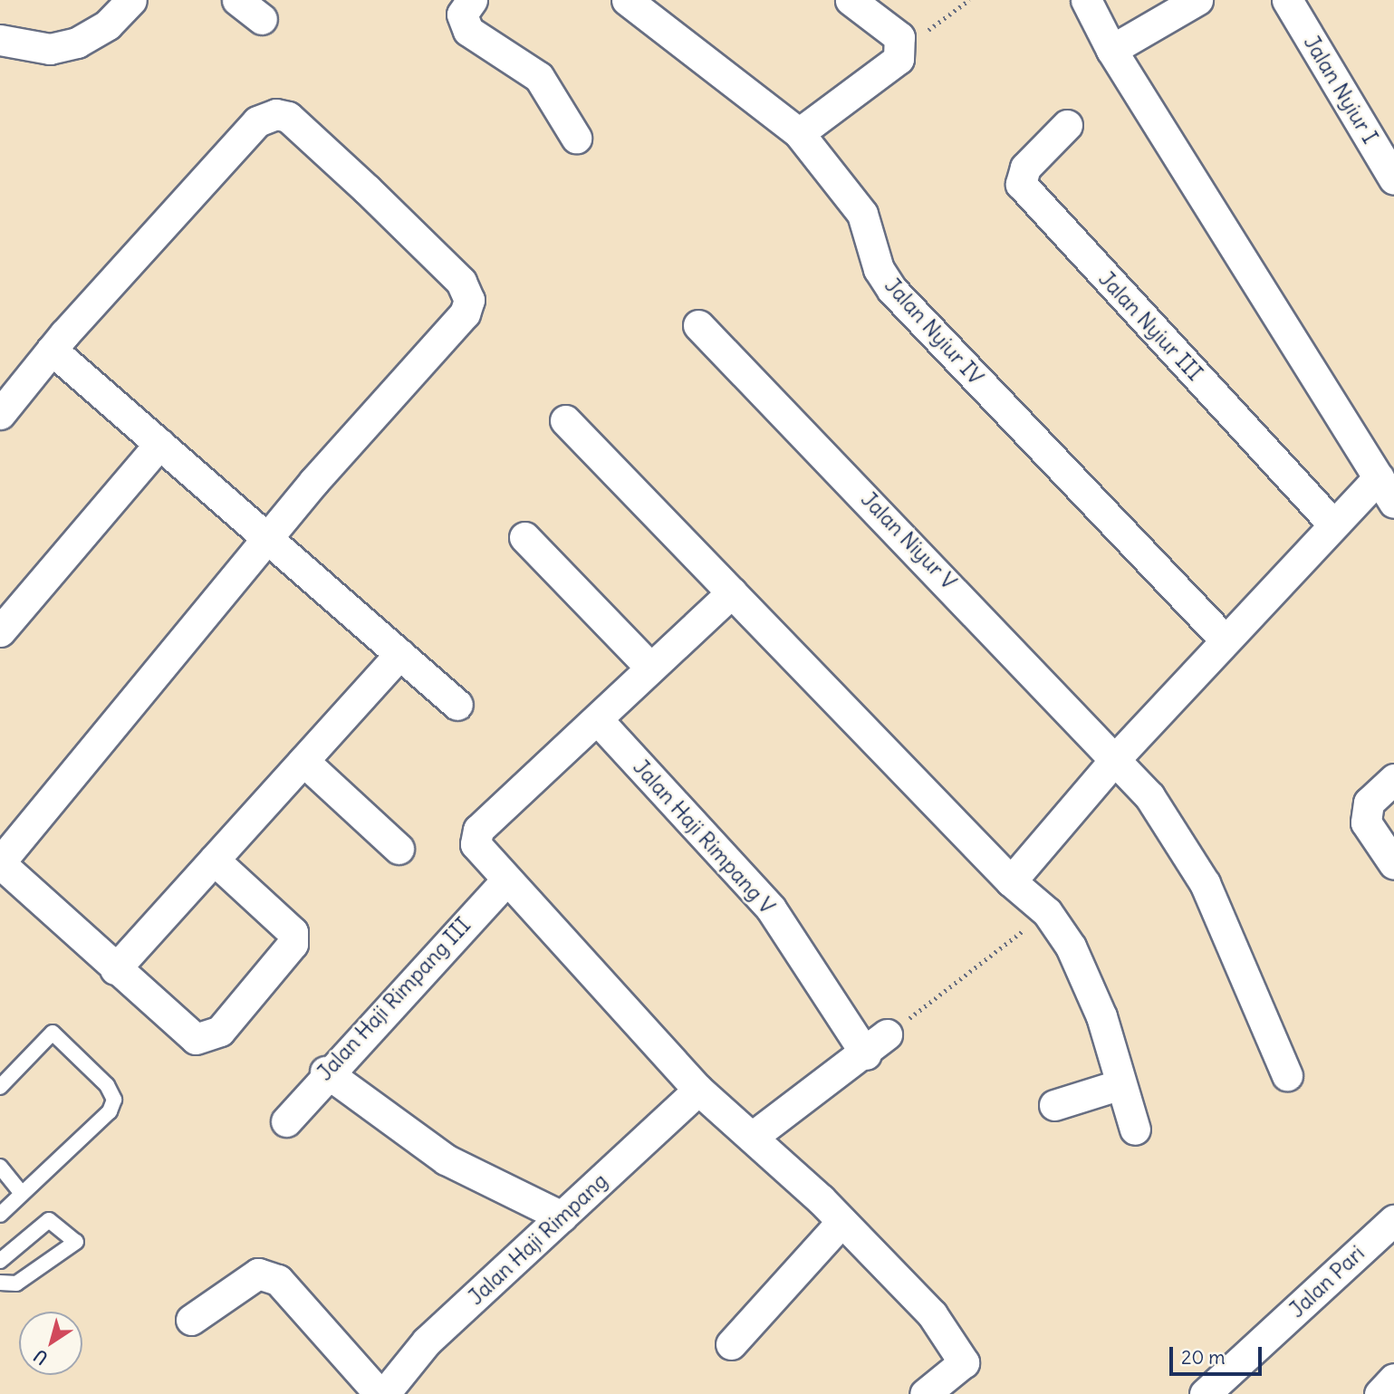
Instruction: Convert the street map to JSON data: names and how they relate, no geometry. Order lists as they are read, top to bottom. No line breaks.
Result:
{"streets":{"street":["Jalan Nyiur I","Jalan Nyiur III","Jalan Nyiur IV","Jalan Niyur V","Jalan Haji Rimpang V","Jalan Haji Rimpang III","Jalan Haji Rimpang","Jalan Pari"]},"scale_bar":"20 m","north":"bottom left"}
